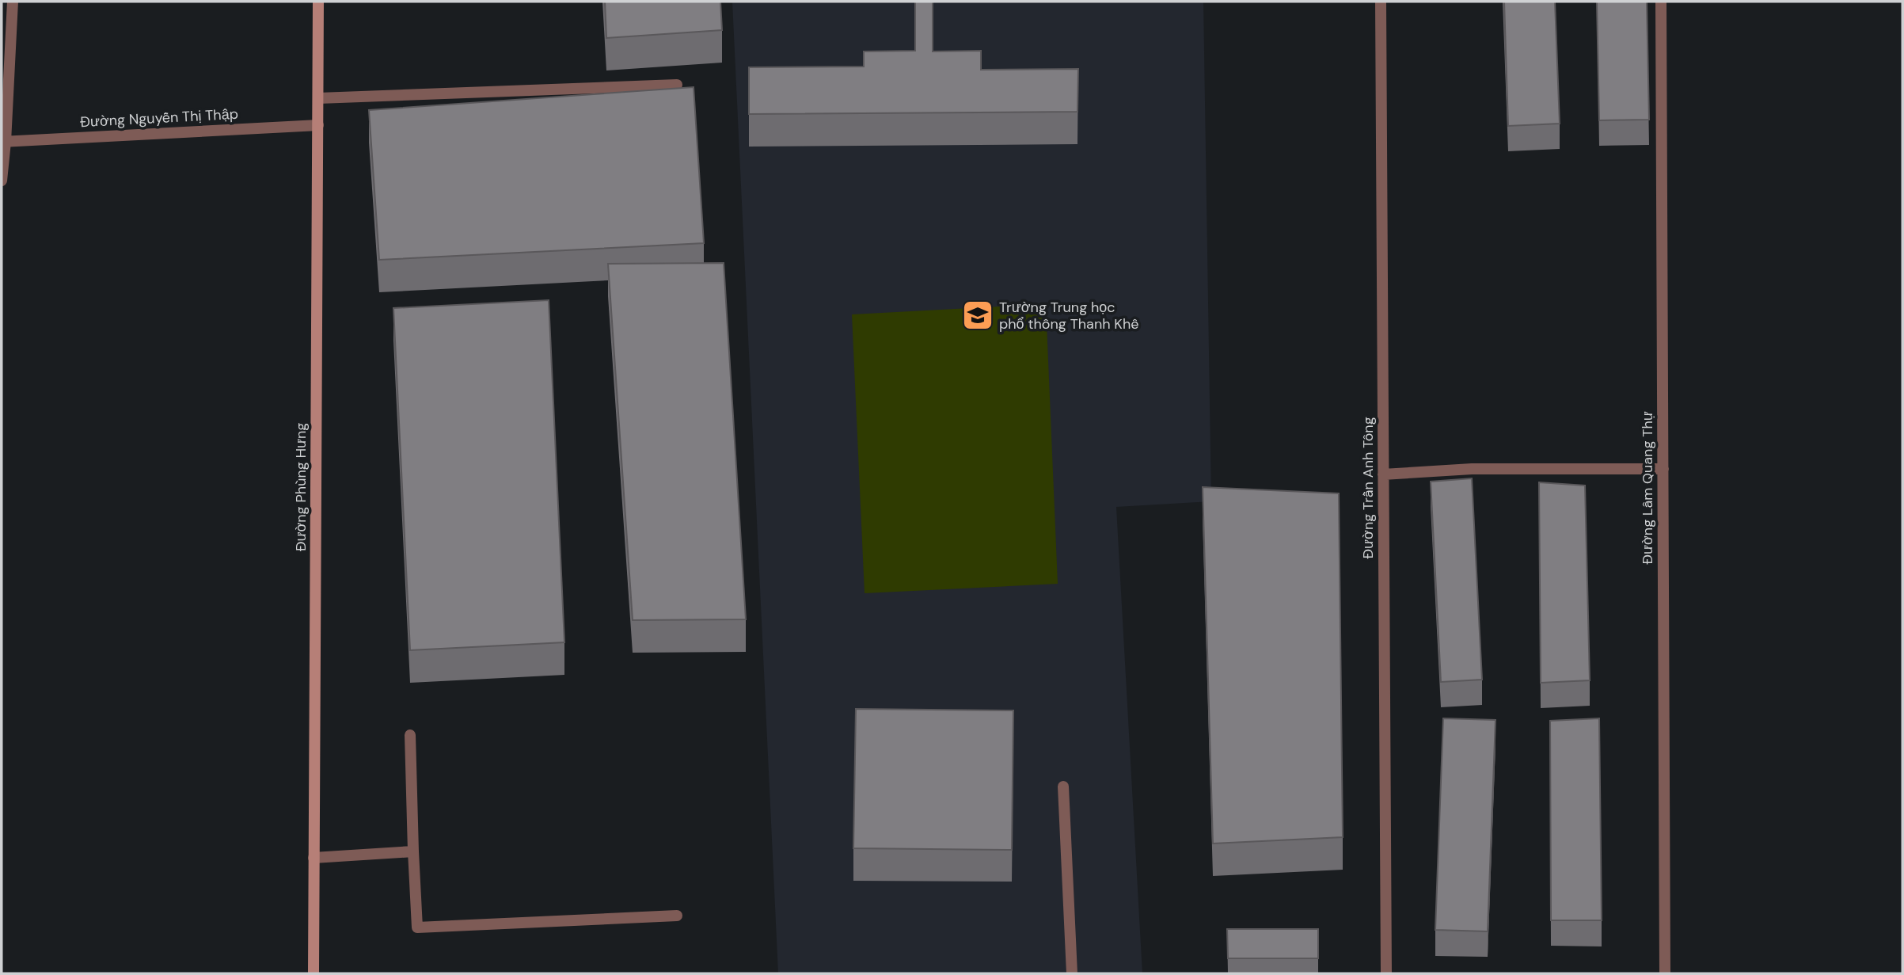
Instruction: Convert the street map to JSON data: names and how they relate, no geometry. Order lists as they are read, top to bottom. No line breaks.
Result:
{"streets":{"street":["Đường Nguyễn Thị Thập","Đường Phùng Hưng","Đường Trần Anh Tông","Đường Lâm Quang Thự"]},"crossings":[["Đường Nguyễn Thị Thập","Đường Phùng Hưng"]],"places":{"school or university":["Trường Trung học phổ thông Thanh Khê"]}}
